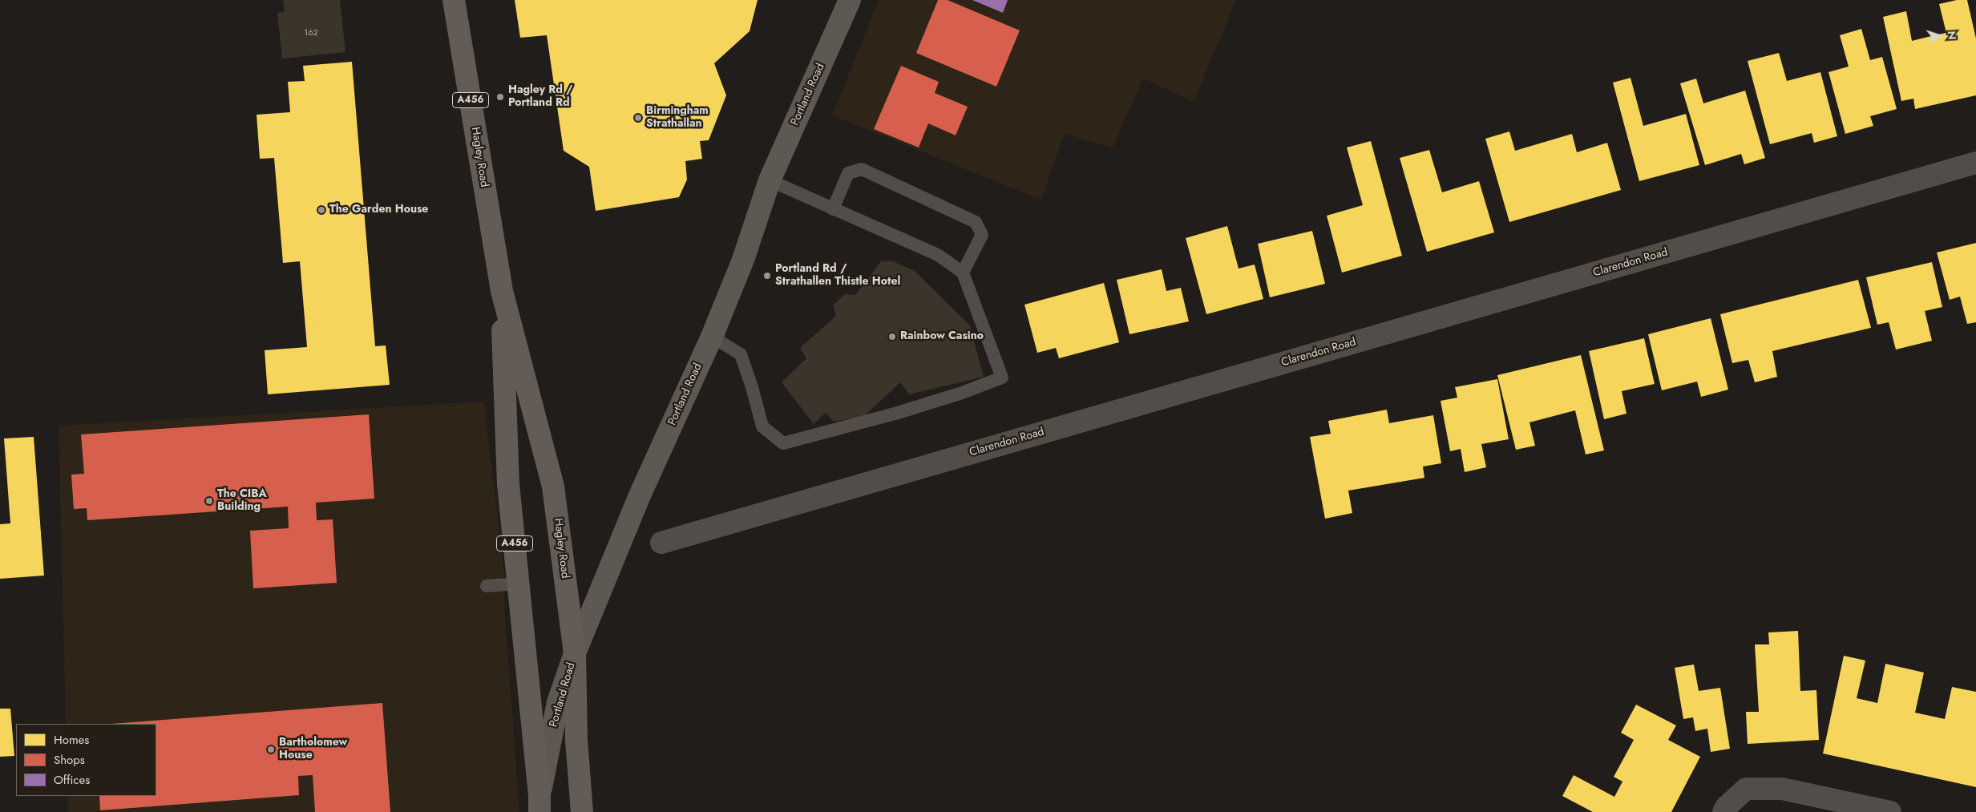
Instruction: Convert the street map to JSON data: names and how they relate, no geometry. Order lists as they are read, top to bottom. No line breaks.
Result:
{"streets":{"highway":["A456","Hagley Road"],"main road":["Portland Road"],"street":["Clarendon Road"]},"crossings":[["Portland Road","Hagley Road"]],"places":["Hagley Rd / Portland Rd","Birmingham Strathallan","The Garden House","Portland Rd / Strathallen Thistle Hotel","Rainbow Casino","The CIBA Building","Bartholomew House"],"house_numbers":["162"],"legend":["Homes","Shops","Offices"],"north":"right"}
